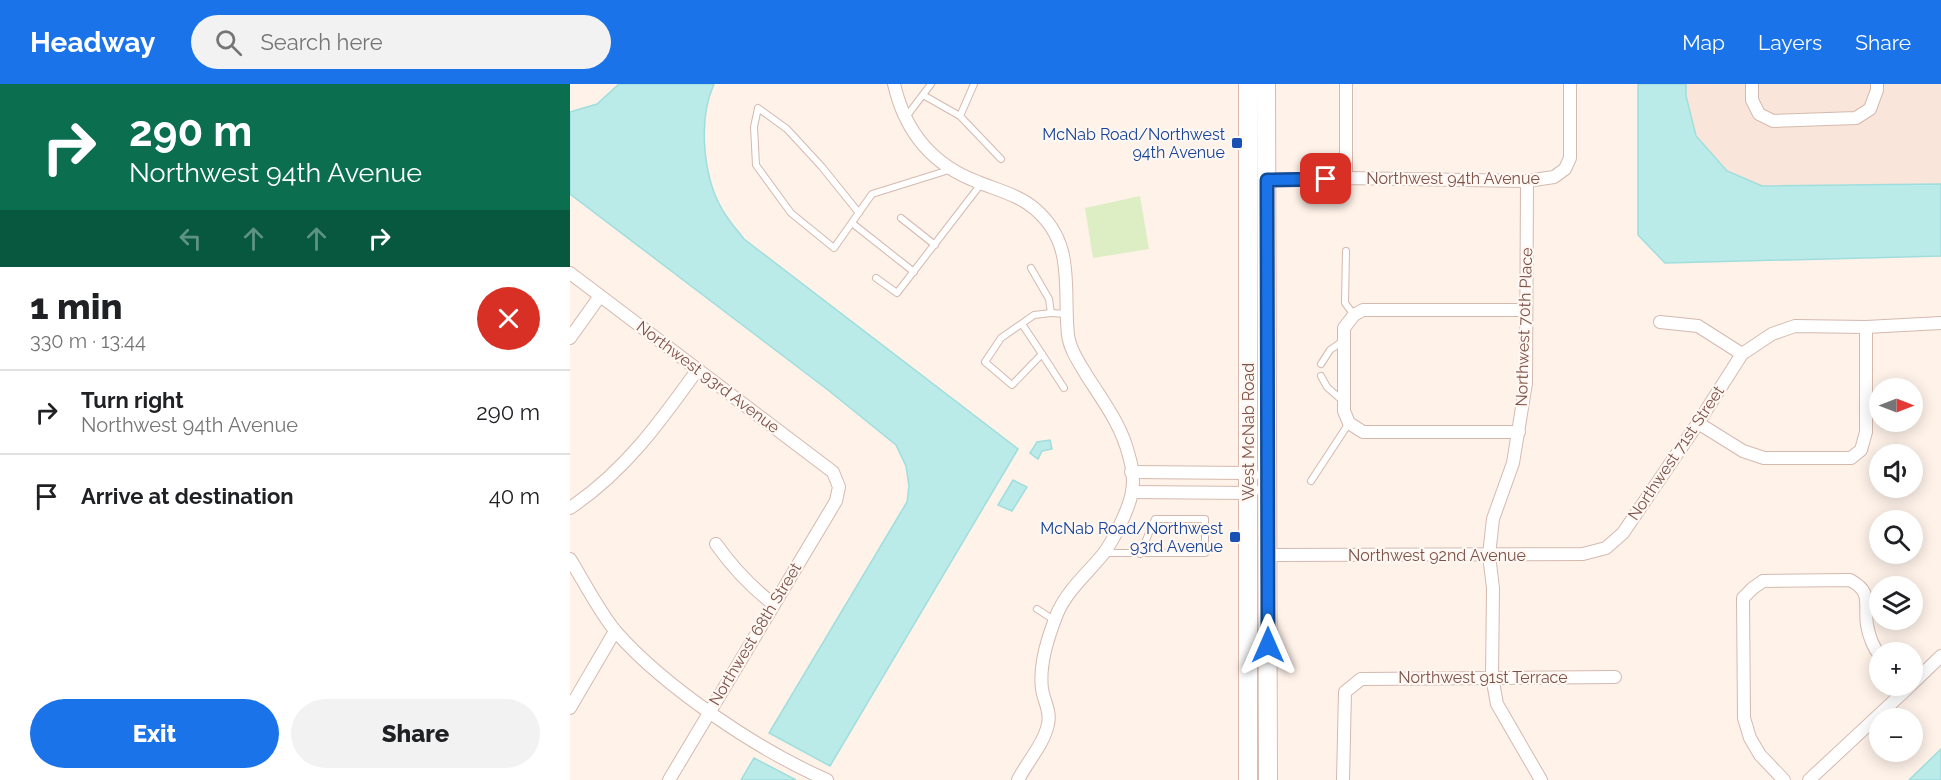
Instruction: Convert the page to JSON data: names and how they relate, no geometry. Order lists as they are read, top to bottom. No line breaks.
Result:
{"streets":{"main road":["West McNab Road"],"street":["Northwest 94th Avenue","Northwest 70th Place","Northwest 93rd Avenue","Northwest 71st Street","Northwest 92nd Avenue","Northwest 68th Street","Northwest 91st Terrace"]},"crossings":[["Northwest 94th Avenue","Northwest 70th Place"],["Northwest 94th Avenue","West McNab Road"],["Northwest 70th Place","Northwest 92nd Avenue"],["Northwest 70th Place","Northwest 91st Terrace"],["Northwest 93rd Avenue","Northwest 68th Street"],["West McNab Road","Northwest 92nd Avenue"],["Northwest 71st Street","Northwest 92nd Avenue"]],"places":{"transit":["McNab Road/Northwest 94th Avenue","McNab Road/Northwest 93rd Avenue"]},"north":"right","page":{"header":"Headway","search":"Search here","nav":["Map","Layers","Share"],"turn":["290 m","Northwest 94th Avenue"],"heading":["1 min","330 m · 13:44"],"list":[{"name":"Turn right","note":"Northwest 94th Avenue","value":"290 m"},{"name":"Arrive at destination","value":"40 m"}],"map_buttons":["+","−"],"buttons":["Exit","Share"]}}
